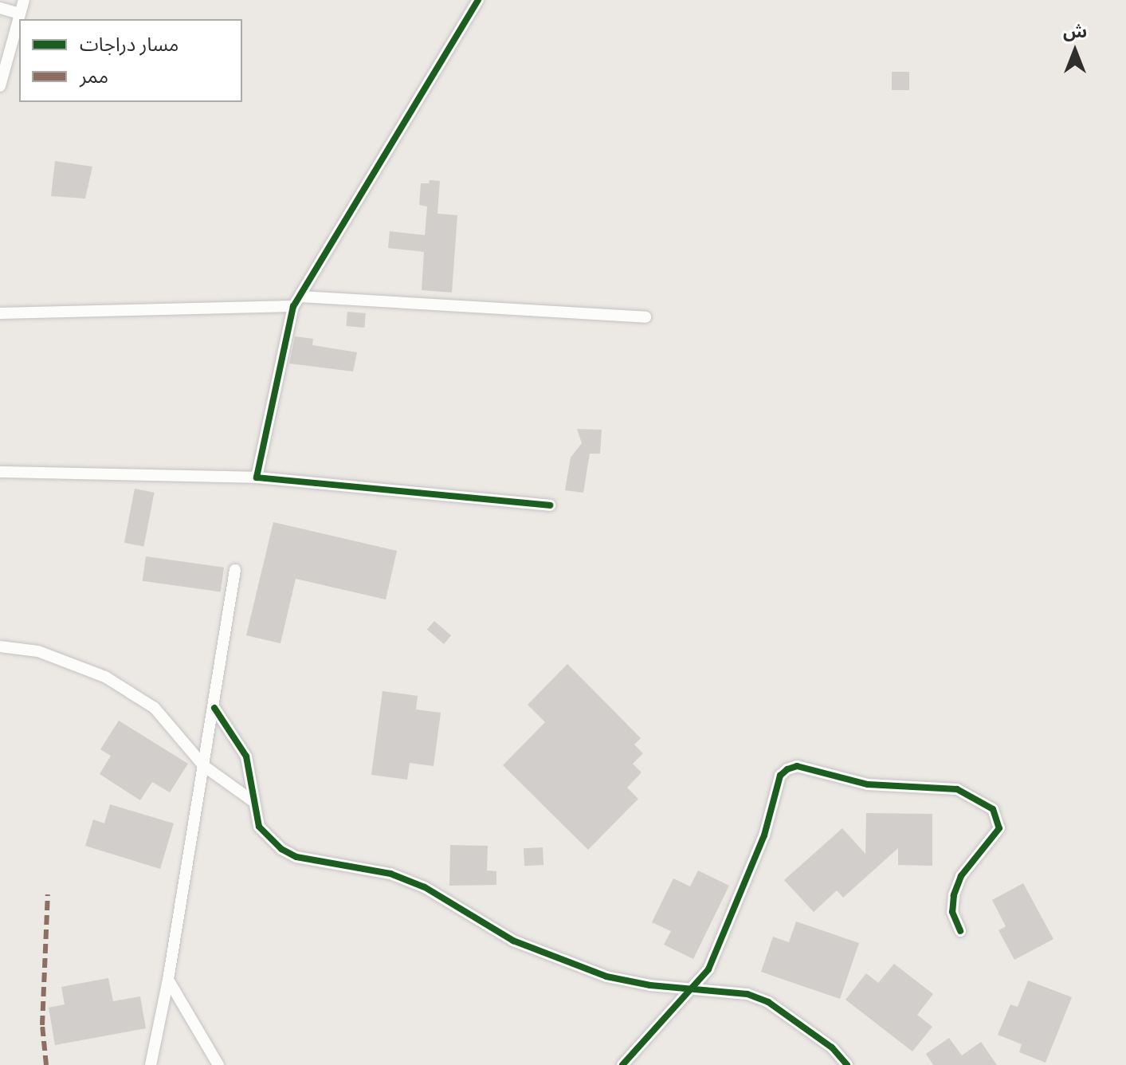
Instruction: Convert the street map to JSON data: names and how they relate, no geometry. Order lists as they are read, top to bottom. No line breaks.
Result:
{"legend":["مسار دراجات","ممر"],"north":"top"}
